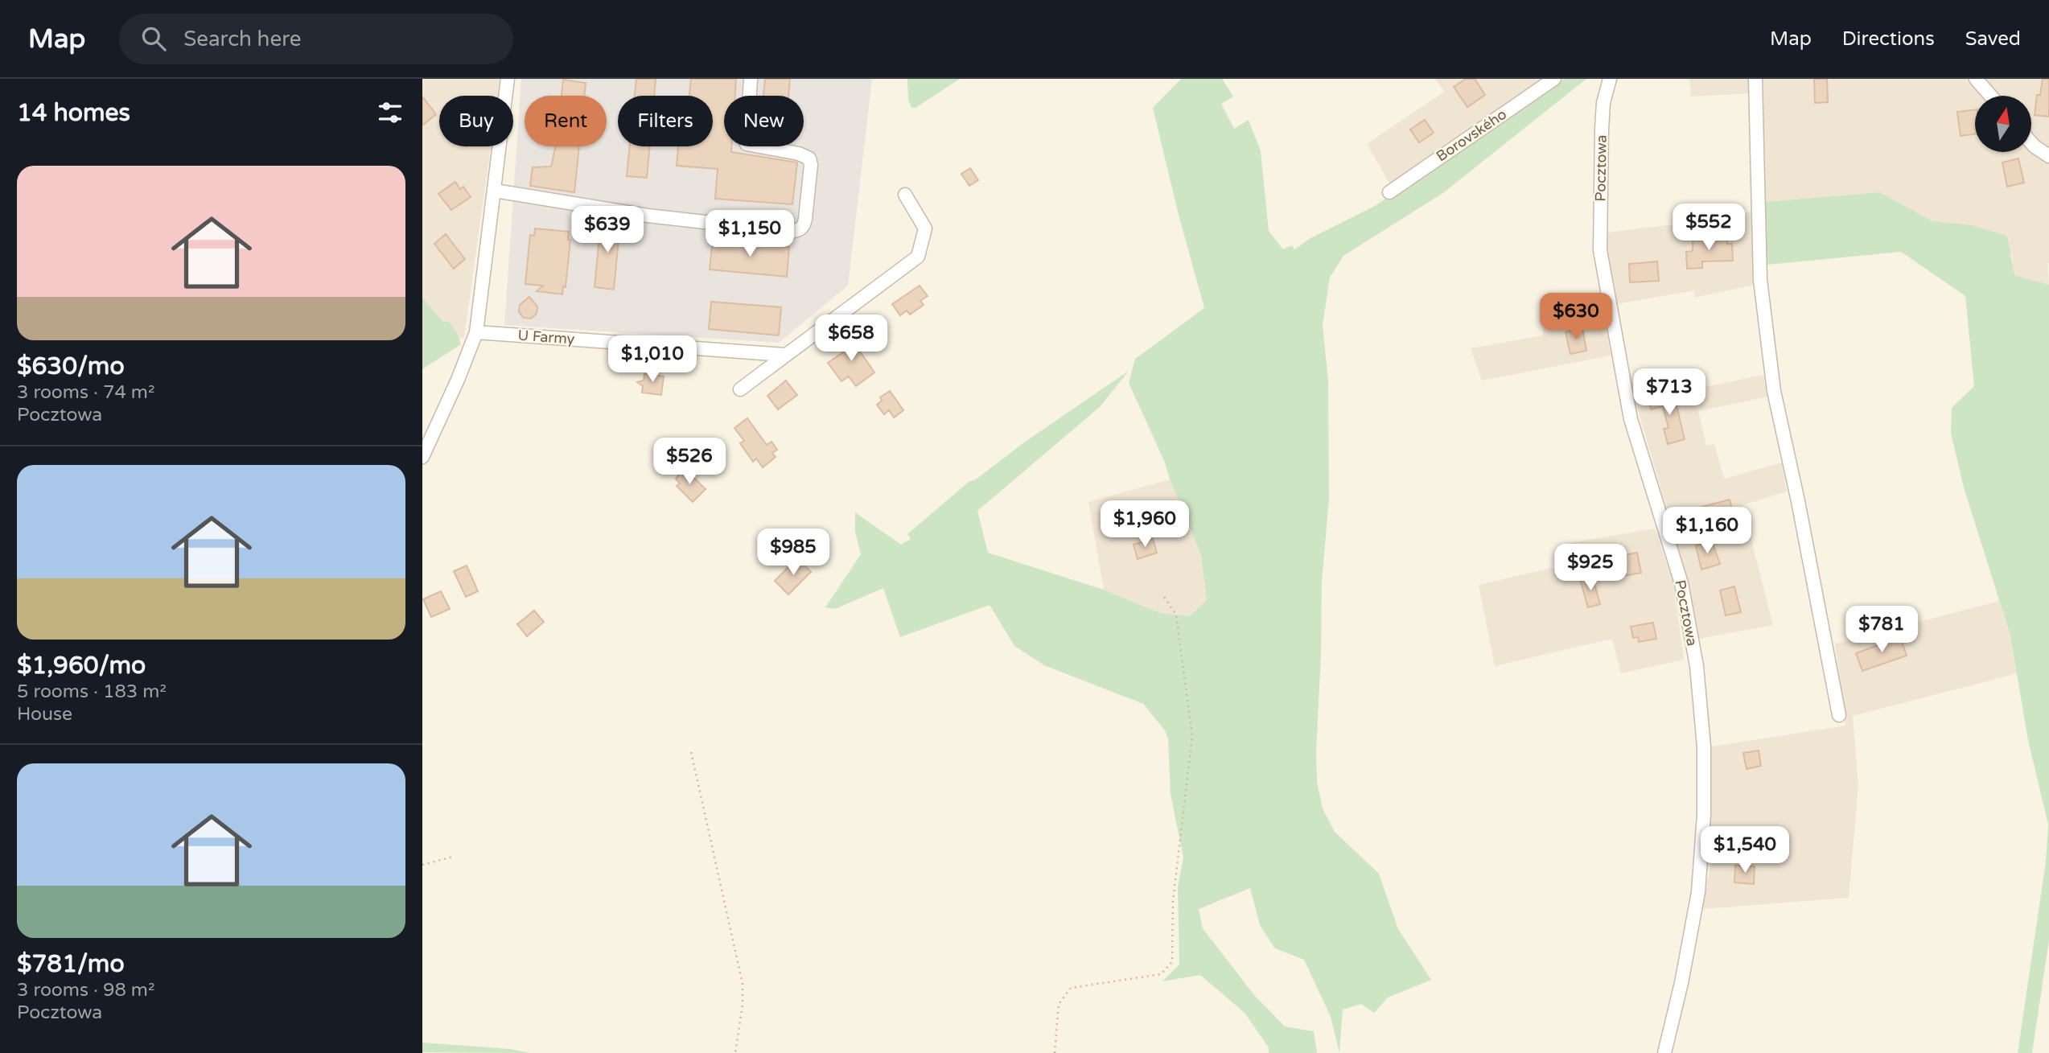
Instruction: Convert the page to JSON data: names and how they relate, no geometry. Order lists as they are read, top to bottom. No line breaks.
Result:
{"streets":{"street":["Borovského","Pocztowa","U Farmy"]},"north":"top","page":{"header":"Map","search":"Search here","nav":["Map","Directions","Saved"],"heading":"14 homes","chip":["Buy","Rent","Filters","New"],"list":[{"name":"$630/mo","note":"3 rooms · 74 m² · Pocztowa"},{"name":"$1,960/mo","note":"5 rooms · 183 m² · House"},{"name":"$781/mo","note":"3 rooms · 98 m² · Pocztowa"}],"price":["$552","$639","$1,150","$630","$658","$1,010","$713","$526","$1,960","$1,160","$985","$925","$781","$1,540"]}}
